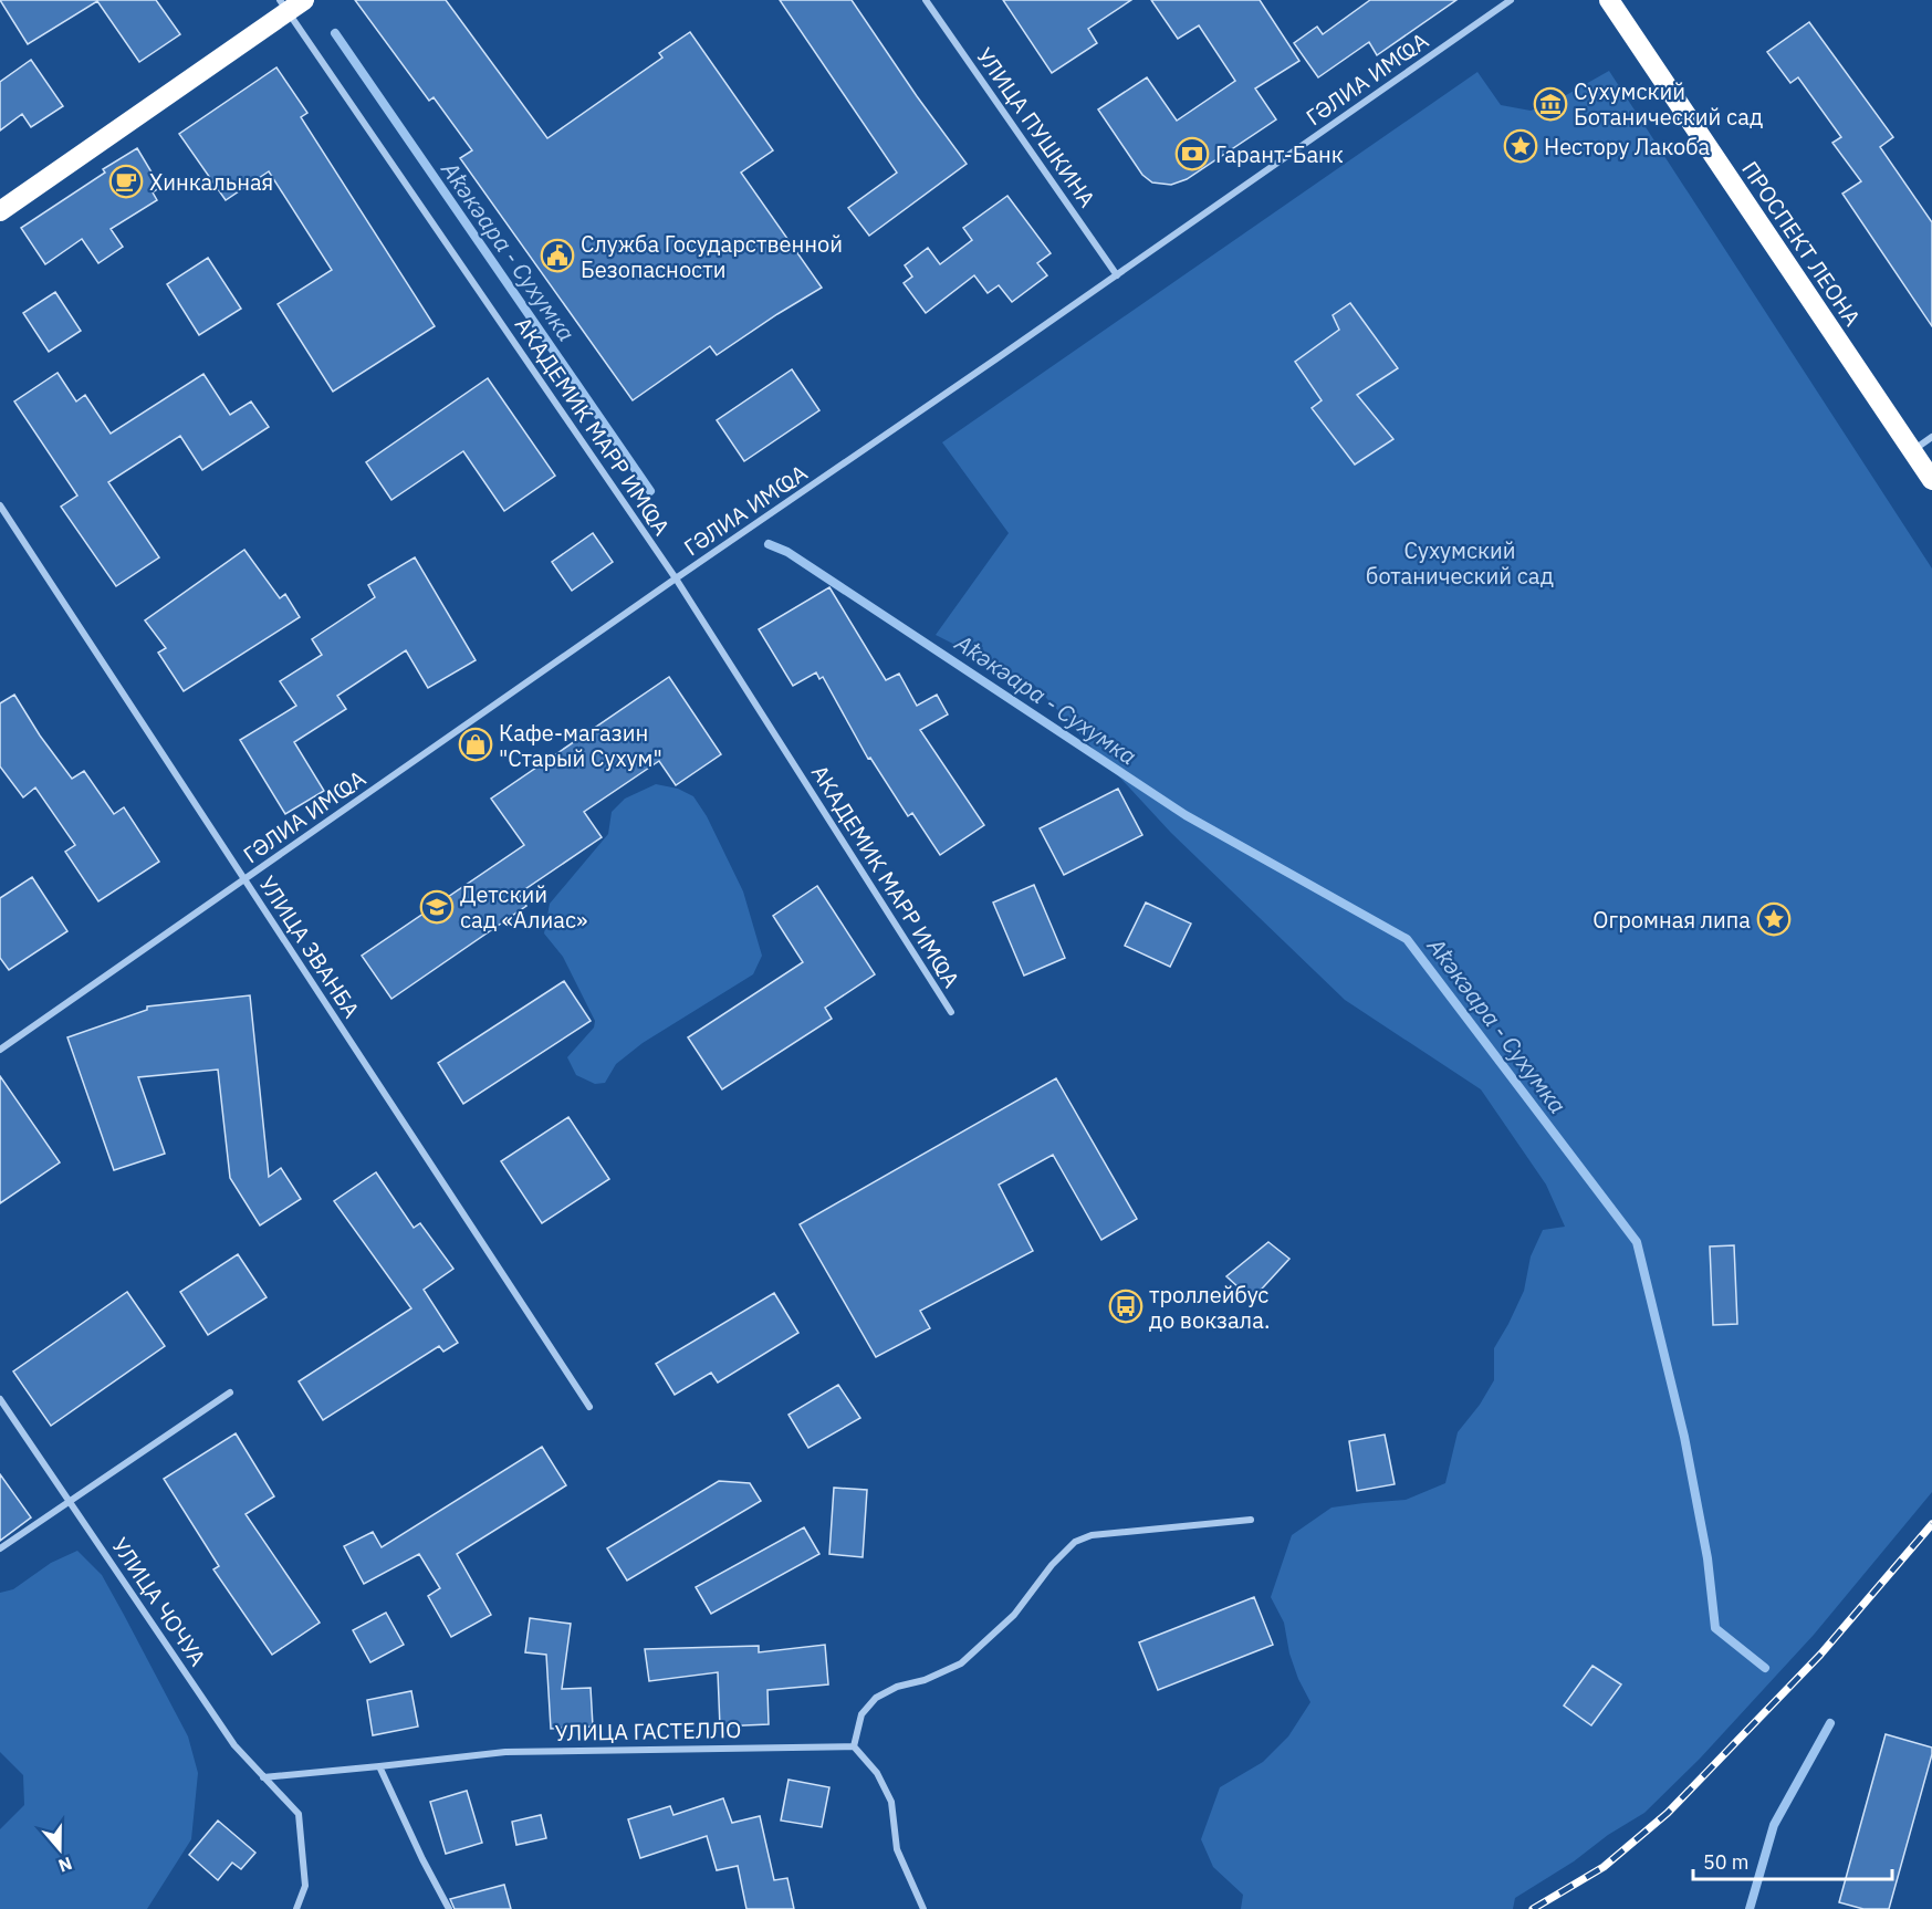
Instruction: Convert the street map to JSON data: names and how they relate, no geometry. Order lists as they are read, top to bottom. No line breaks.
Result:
{"streets":{"highway":["ПРОСПЕКТ ЛЕОНА"],"street":["ГӘЛИА ИМҨА","УЛИЦА ПУШКИНА","АКАДЕМИК МАРР ИМҨА","УЛИЦА ЗВАНБА","УЛИЦА ЧОЧУА","УЛИЦА ГАСТЕЛЛО"]},"crossings":[["ГӘЛИА ИМҨА","УЛИЦА ПУШКИНА"],["ГӘЛИА ИМҨА","АКАДЕМИК МАРР ИМҨА"],["ГӘЛИА ИМҨА","УЛИЦА ЗВАНБА"],["УЛИЦА ЧОЧУА","УЛИЦА ГАСТЕЛЛО"]],"water":["Аҟәкәара - Сухумка"],"parks":["Сухумский ботанический сад"],"places":{"museum":["Сухумский Ботанический сад"],"place":["Нестору Лакоба","Огромная липа"],"bank":["Гарант-Банк"],"cafe":["Хинкальная"],"public building":["Служба Государственной Безопасности"],"shop":["Кафе-магазин \"Старый Сухум\""],"school or university":["Детский сад «Алиас»"],"bus stop":["троллейбус до вокзала."]},"scale_bar":"50 m","north":"bottom"}
